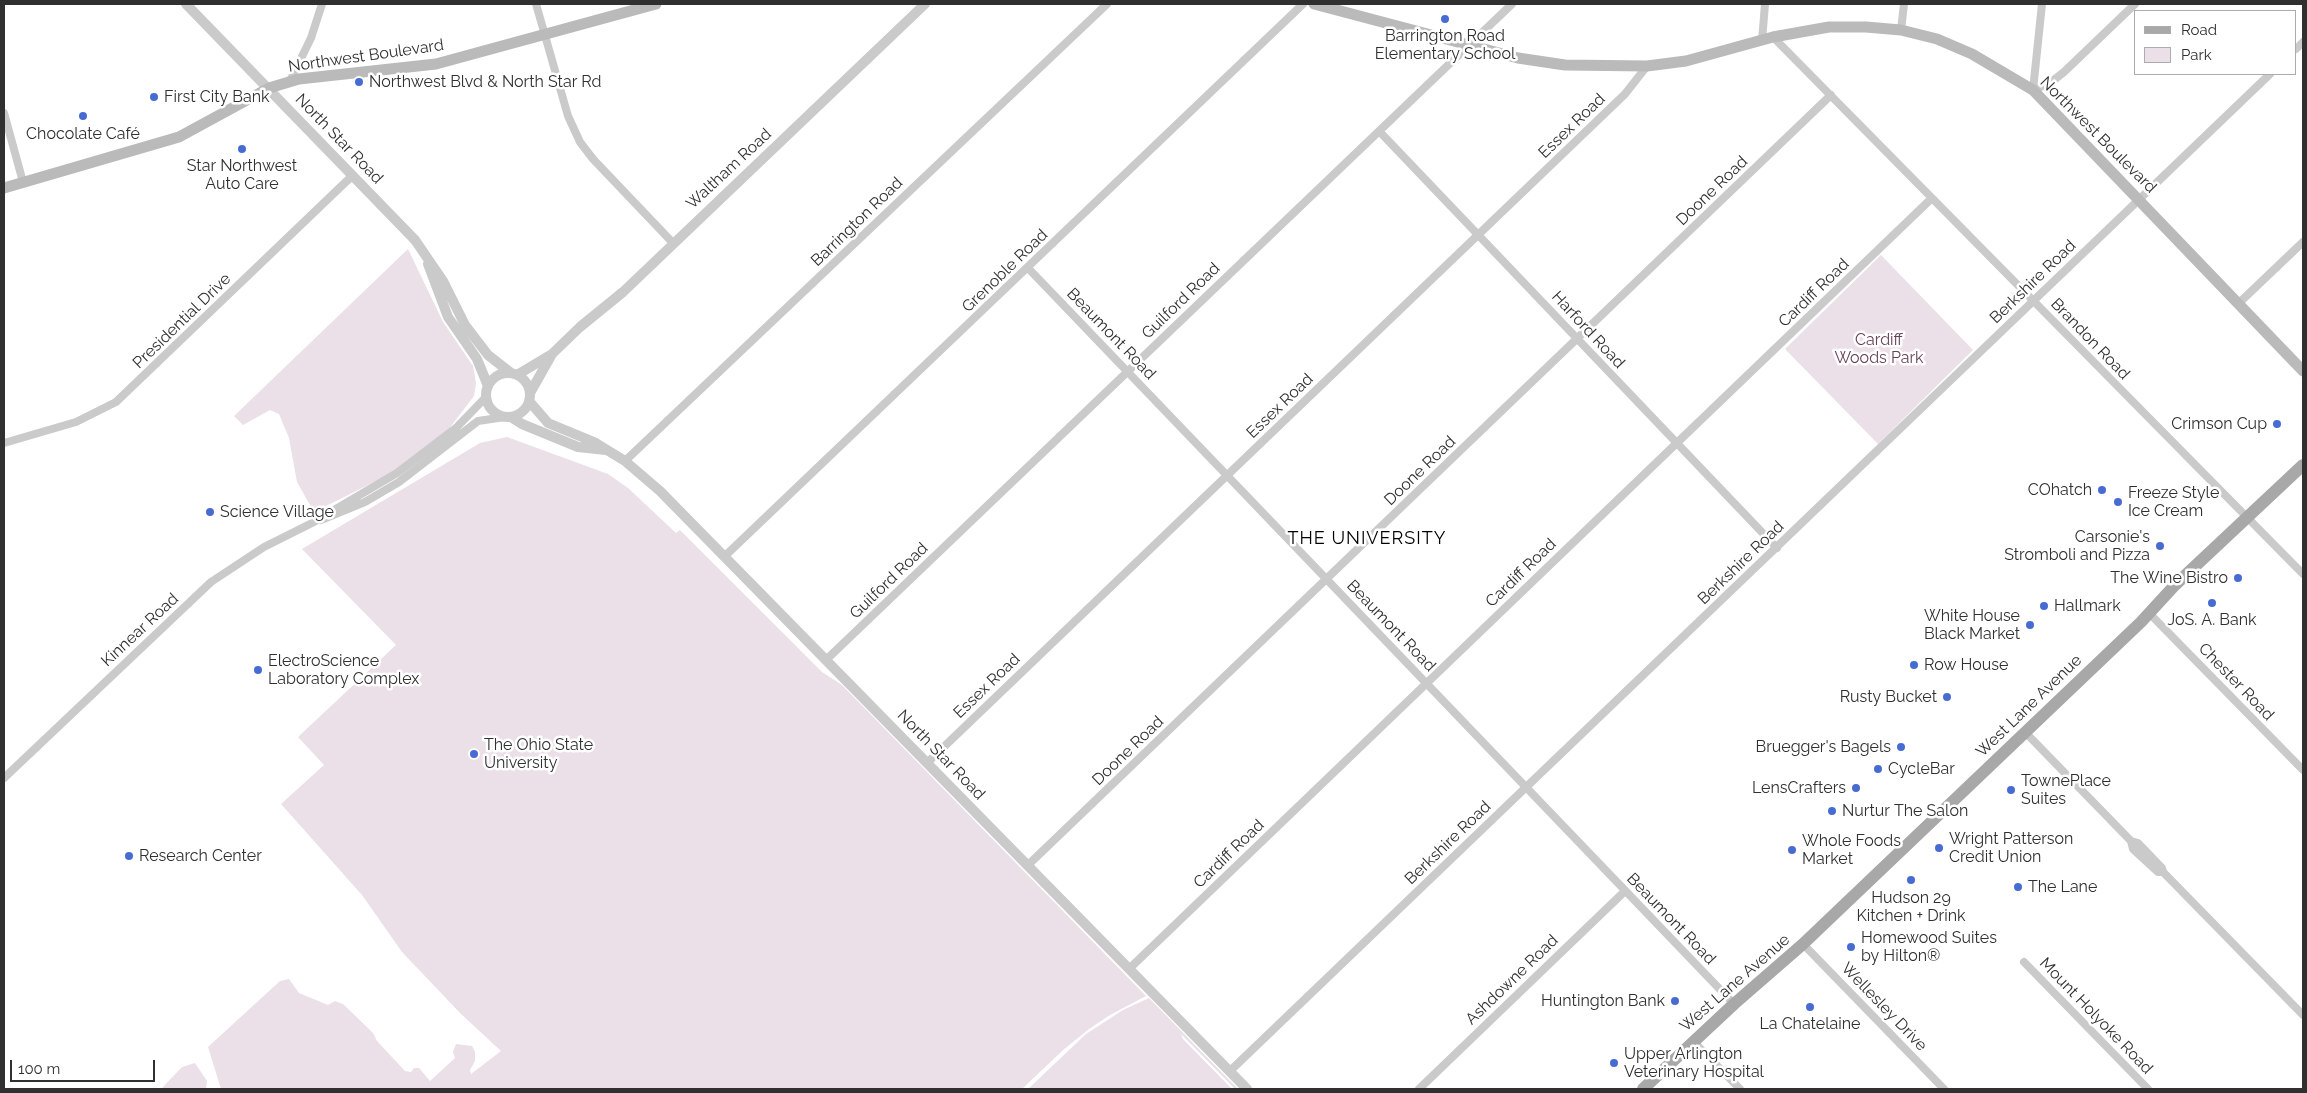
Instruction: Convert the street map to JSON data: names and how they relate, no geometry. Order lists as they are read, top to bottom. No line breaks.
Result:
{"streets":{"main road":["Northwest Boulevard","West Lane Avenue"],"street":["Essex Road","North Star Road","Waltham Road","Doone Road","Barrington Road","Grenoble Road","Berkshire Road","Cardiff Road","Guilford Road","Presidential Drive","Harford Road","Beaumont Road","Brandon Road","Kinnear Road","Chester Road","Ashdowne Road","Wellesley Drive","Mount Holyoke Road"]},"crossings":[["Northwest Boulevard","Essex Road"],["Northwest Boulevard","North Star Road"],["Northwest Boulevard","Berkshire Road"],["Northwest Boulevard","Guilford Road"],["Northwest Boulevard","Brandon Road"],["Essex Road","North Star Road"],["Essex Road","Harford Road"],["Essex Road","Beaumont Road"],["North Star Road","Waltham Road"],["North Star Road","Doone Road"],["North Star Road","Barrington Road"],["North Star Road","Grenoble Road"],["North Star Road","Berkshire Road"],["North Star Road","Cardiff Road"],["North Star Road","Guilford Road"],["North Star Road","Presidential Drive"],["North Star Road","Kinnear Road"],["Waltham Road","Kinnear Road"],["Doone Road","Harford Road"],["Doone Road","Beaumont Road"],["Doone Road","Brandon Road"],["Grenoble Road","Beaumont Road"],["Berkshire Road","Harford Road"],["Berkshire Road","Beaumont Road"],["Berkshire Road","Brandon Road"],["Cardiff Road","Harford Road"],["Cardiff Road","Beaumont Road"],["Cardiff Road","Brandon Road"],["Guilford Road","Harford Road"],["Guilford Road","Beaumont Road"],["Beaumont Road","West Lane Avenue"],["Beaumont Road","Ashdowne Road"],["Brandon Road","West Lane Avenue"],["Chester Road","West Lane Avenue"],["West Lane Avenue","Wellesley Drive"]],"districts":["THE UNIVERSITY"],"parks":["Cardiff Woods Park"],"places":["Barrington Road Elementary School","Northwest Blvd & North Star Rd","First City Bank","Chocolate Café","Star Northwest Auto Care","Crimson Cup","COhatch","Freeze Style Ice Cream","Science Village","Carsonie's Stromboli and Pizza","The Wine Bistro","JoS. A. Bank","Hallmark","White House Black Market","Row House","ElectroScience Laboratory Complex","Rusty Bucket","Bruegger's Bagels","The Ohio State University","CycleBar","LensCrafters","TownePlace Suites","Nurtur The Salon","Wright Patterson Credit Union","Whole Foods Market","Research Center","Hudson 29 Kitchen + Drink","The Lane","Homewood Suites by Hilton®","Huntington Bank","La Chatelaine","Upper Arlington Veterinary Hospital"],"legend":["Road","Park"],"scale_bar":"100 m"}
